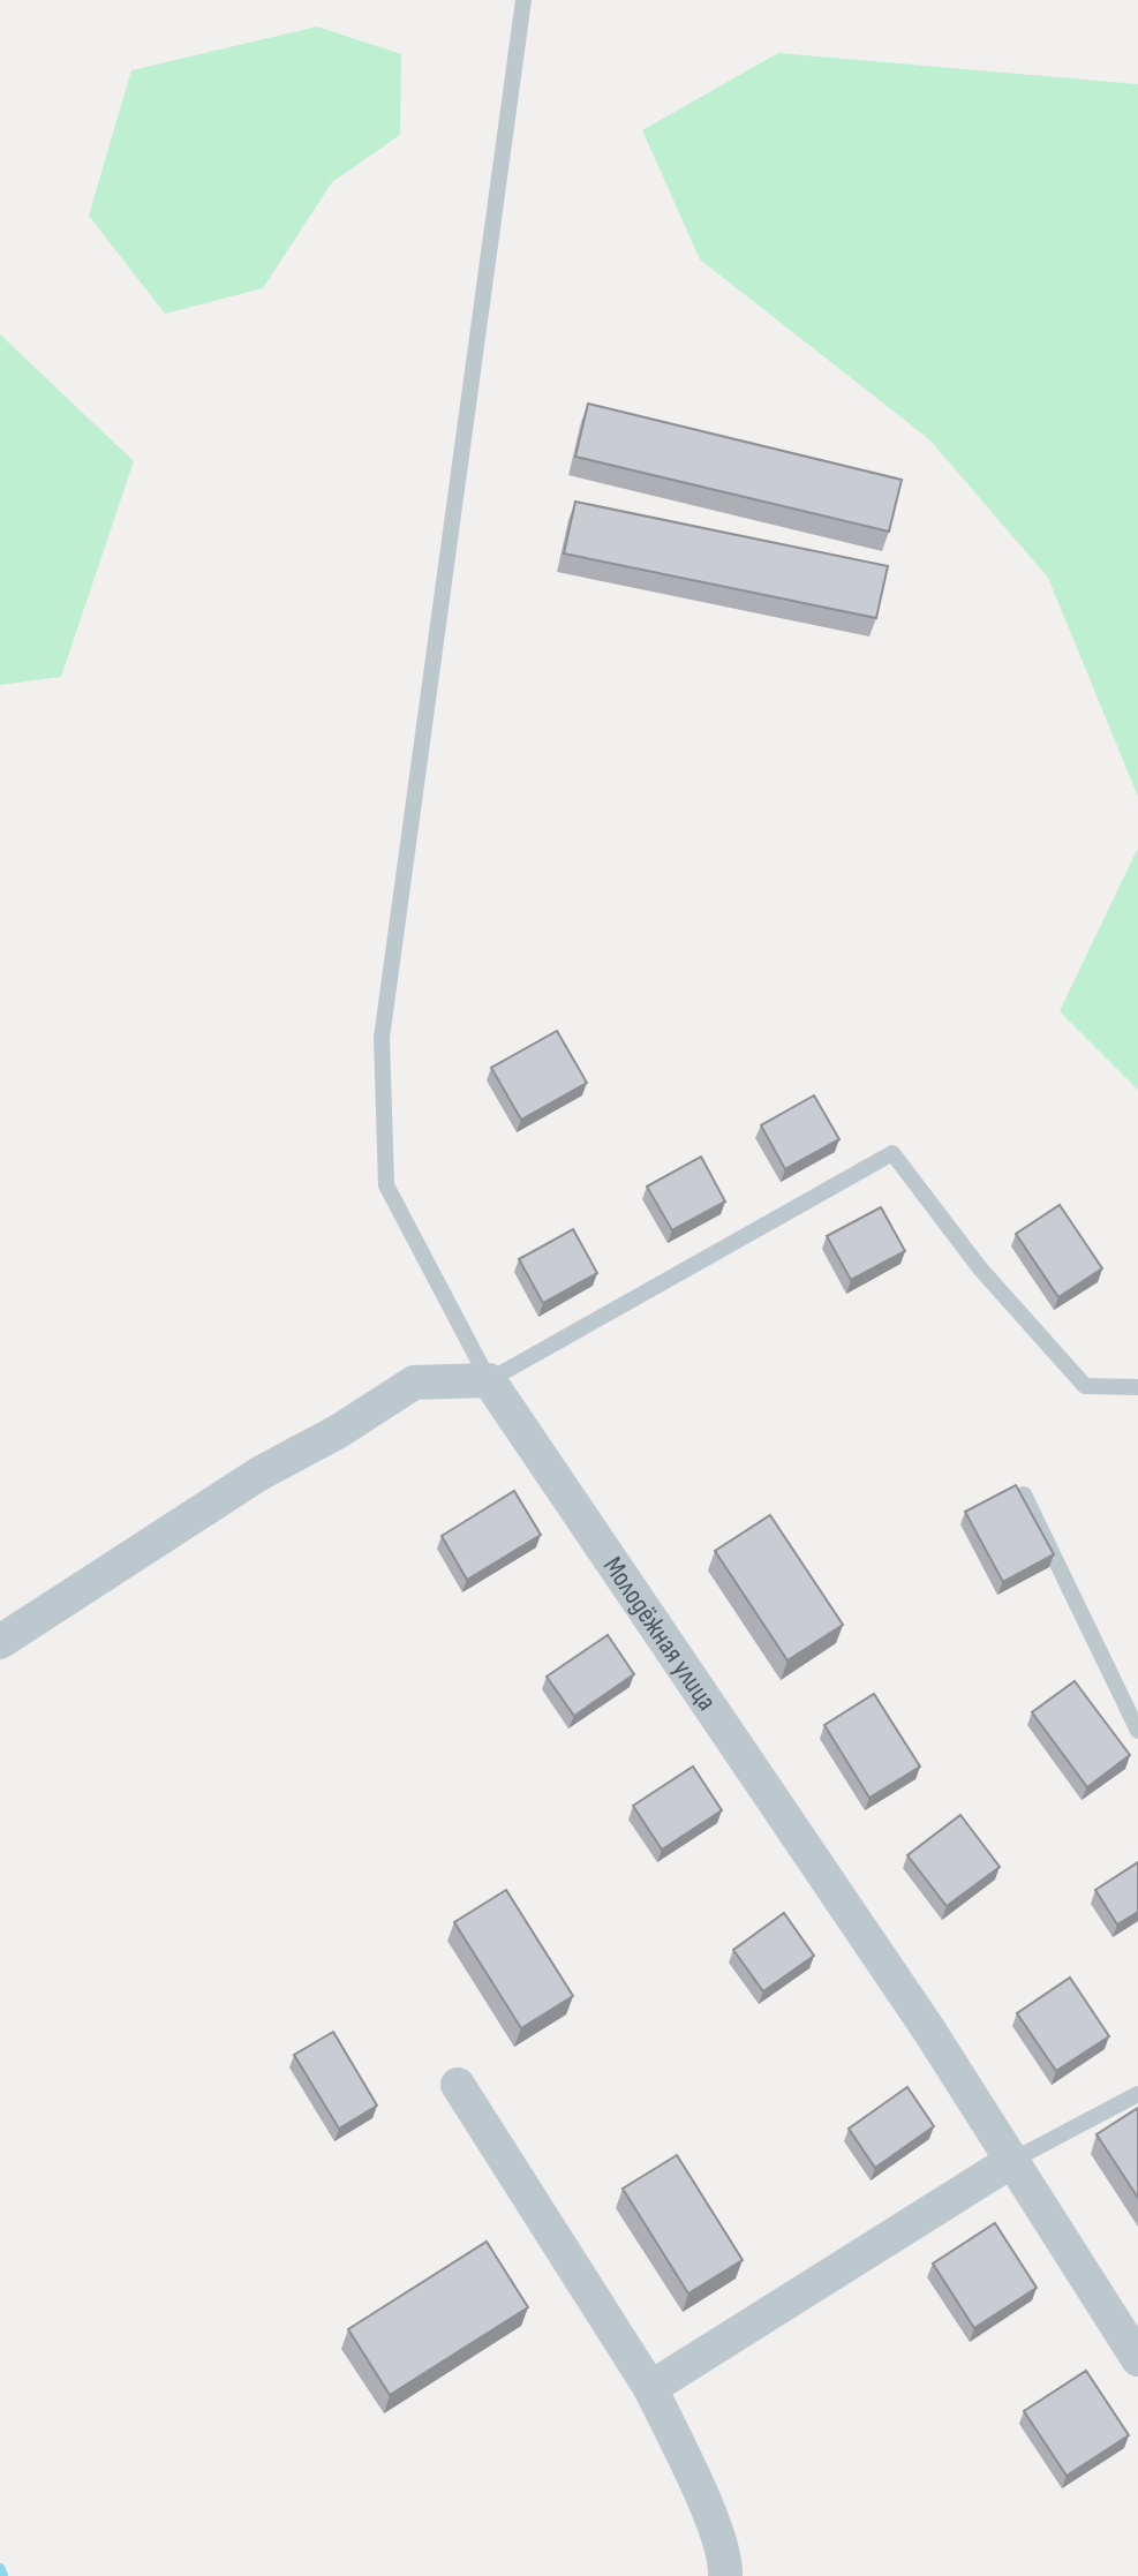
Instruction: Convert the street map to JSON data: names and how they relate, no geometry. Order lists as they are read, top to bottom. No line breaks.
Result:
{"streets":{"street":["Молодёжная улица"]}}
